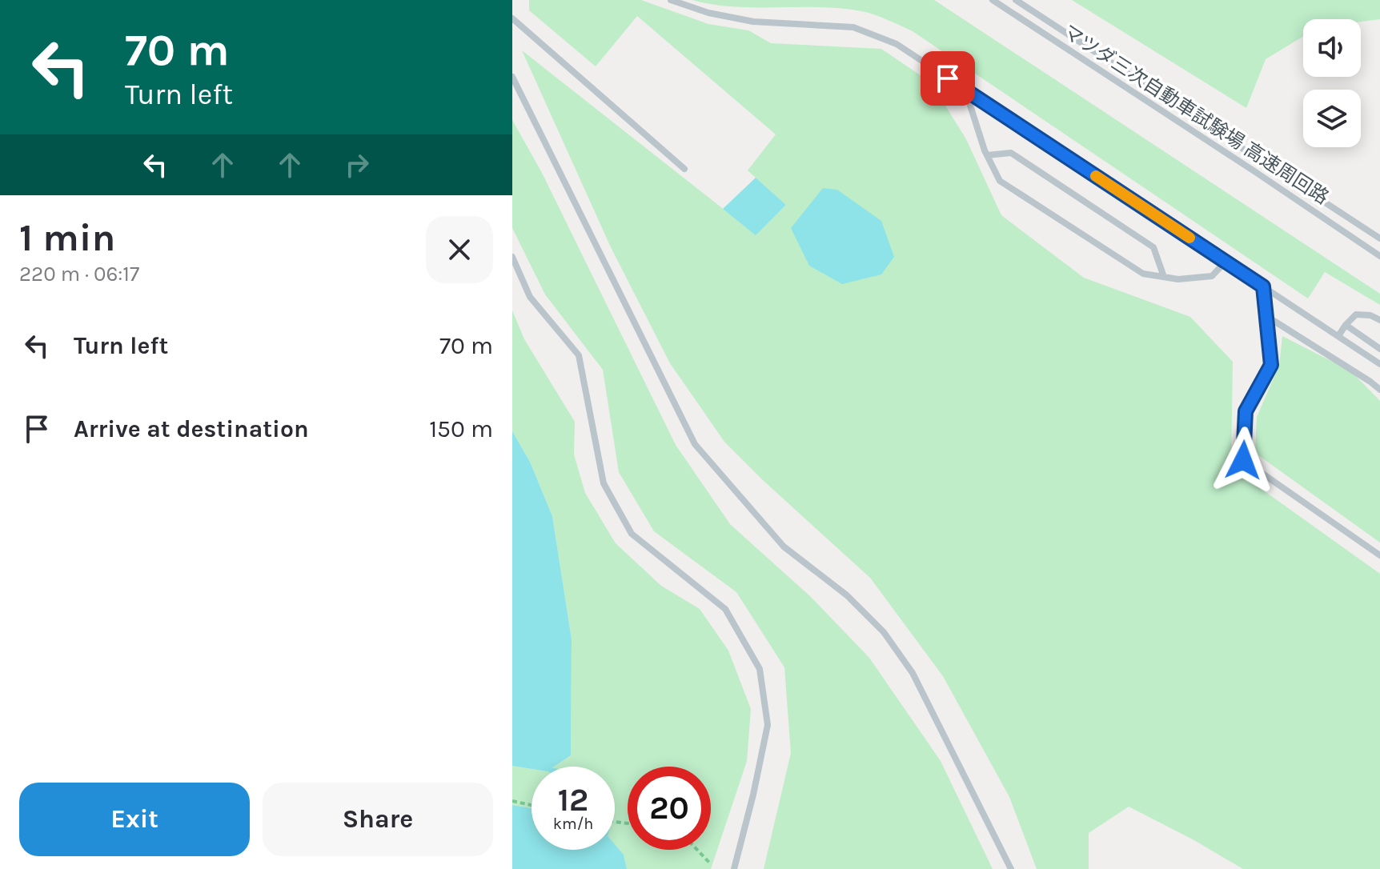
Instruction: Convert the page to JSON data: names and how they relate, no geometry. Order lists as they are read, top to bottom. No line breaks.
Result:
{"streets":{"lane":["マツダ三次自動車試験場 高速周回路"]},"page":{"turn":["70 m","Turn left"],"heading":["1 min","220 m · 06:17"],"list":[{"name":"Turn left","value":"70 m"},{"name":"Arrive at destination","value":"150 m"}],"speed":"12 km/h","limit":"20","buttons":["Exit","Share"]}}
